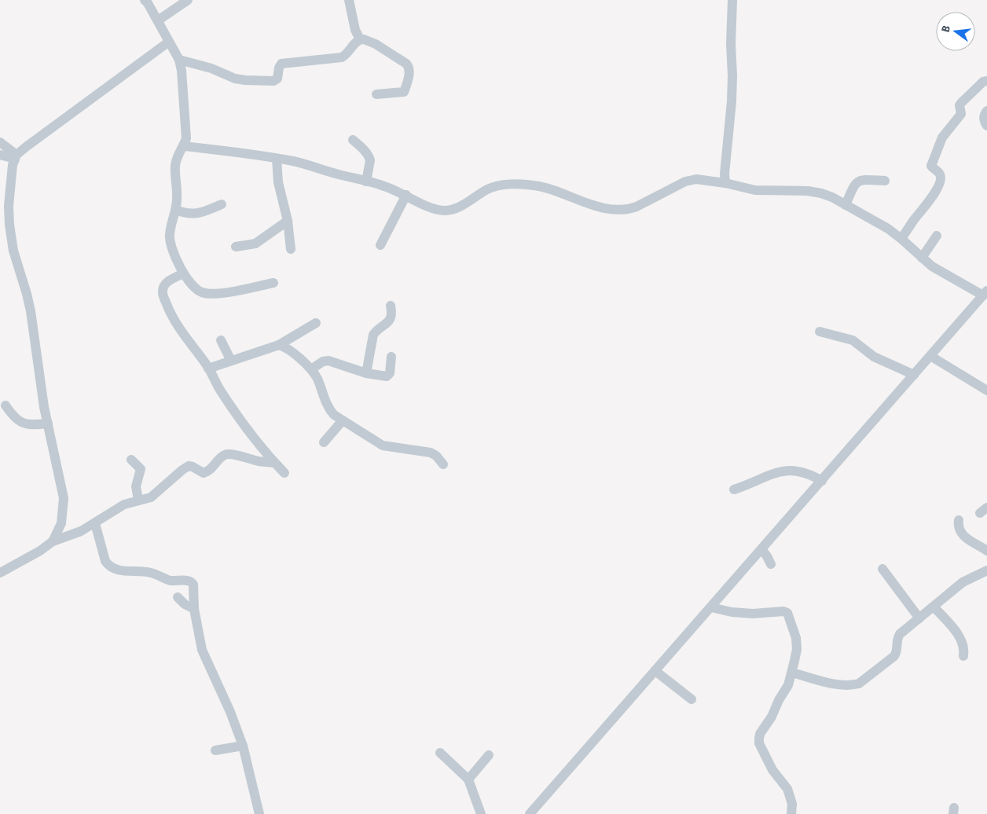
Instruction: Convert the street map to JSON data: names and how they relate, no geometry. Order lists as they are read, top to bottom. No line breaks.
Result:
{"north":"left"}
